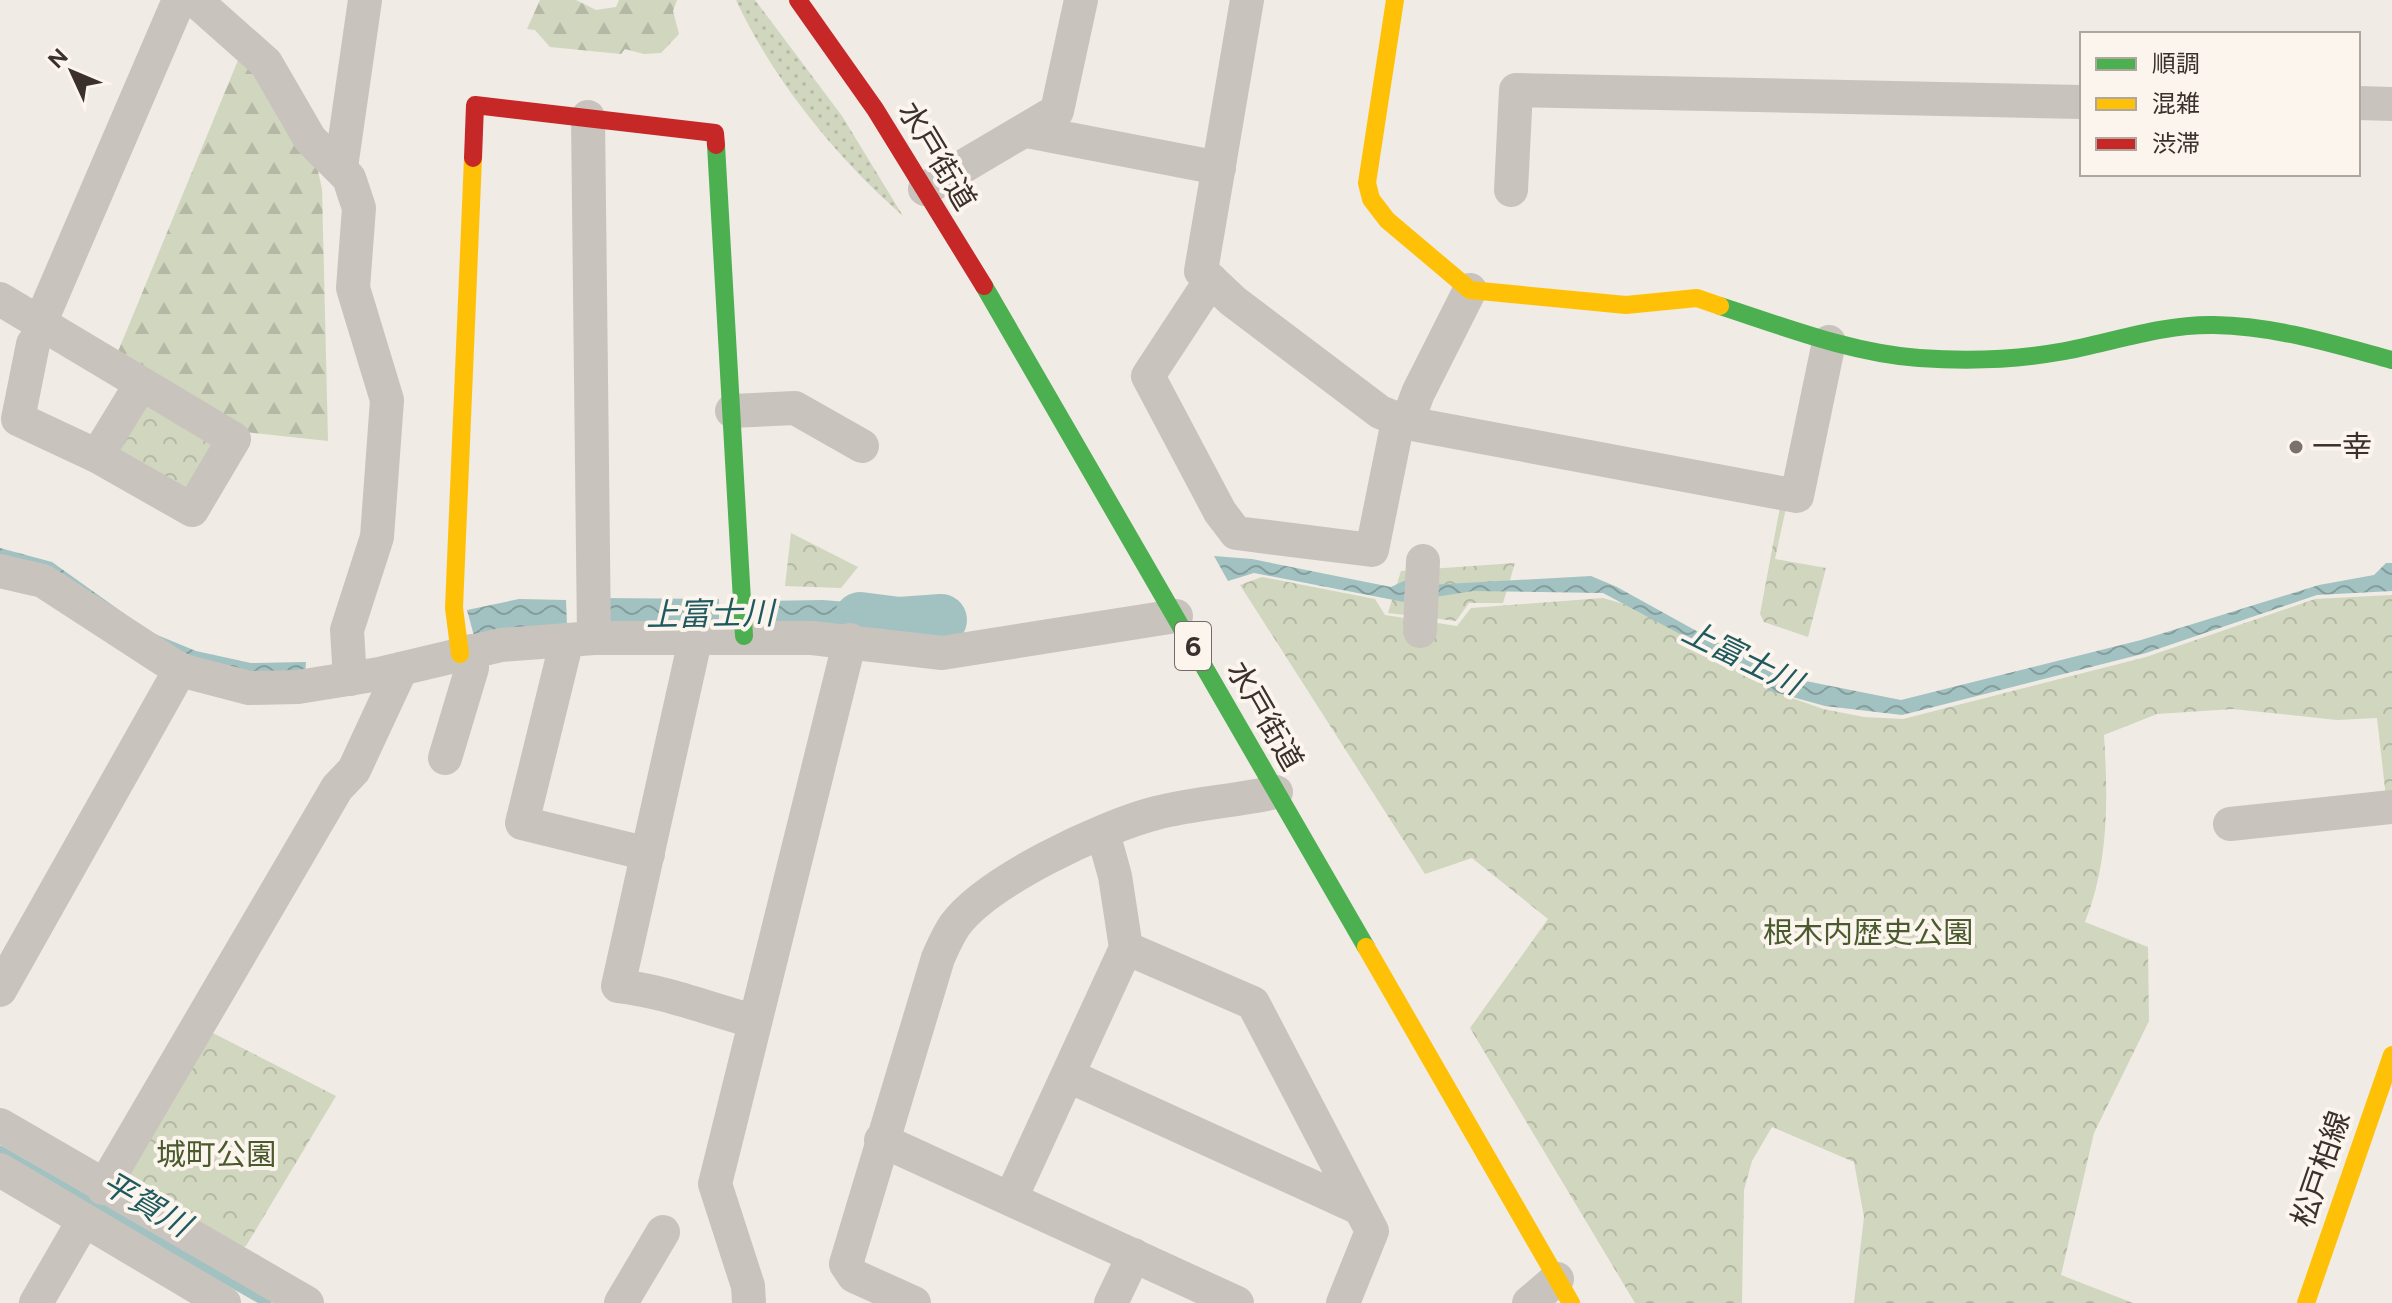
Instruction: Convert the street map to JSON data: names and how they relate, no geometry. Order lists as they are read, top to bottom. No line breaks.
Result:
{"streets":{"main road":["水戸街道","6","松戸柏線"]},"water":["上富士川","平賀川"],"parks":["根木内歴史公園","城町公園"],"places":["一幸"],"legend":["順調","混雑","渋滞"],"north":"top left"}
